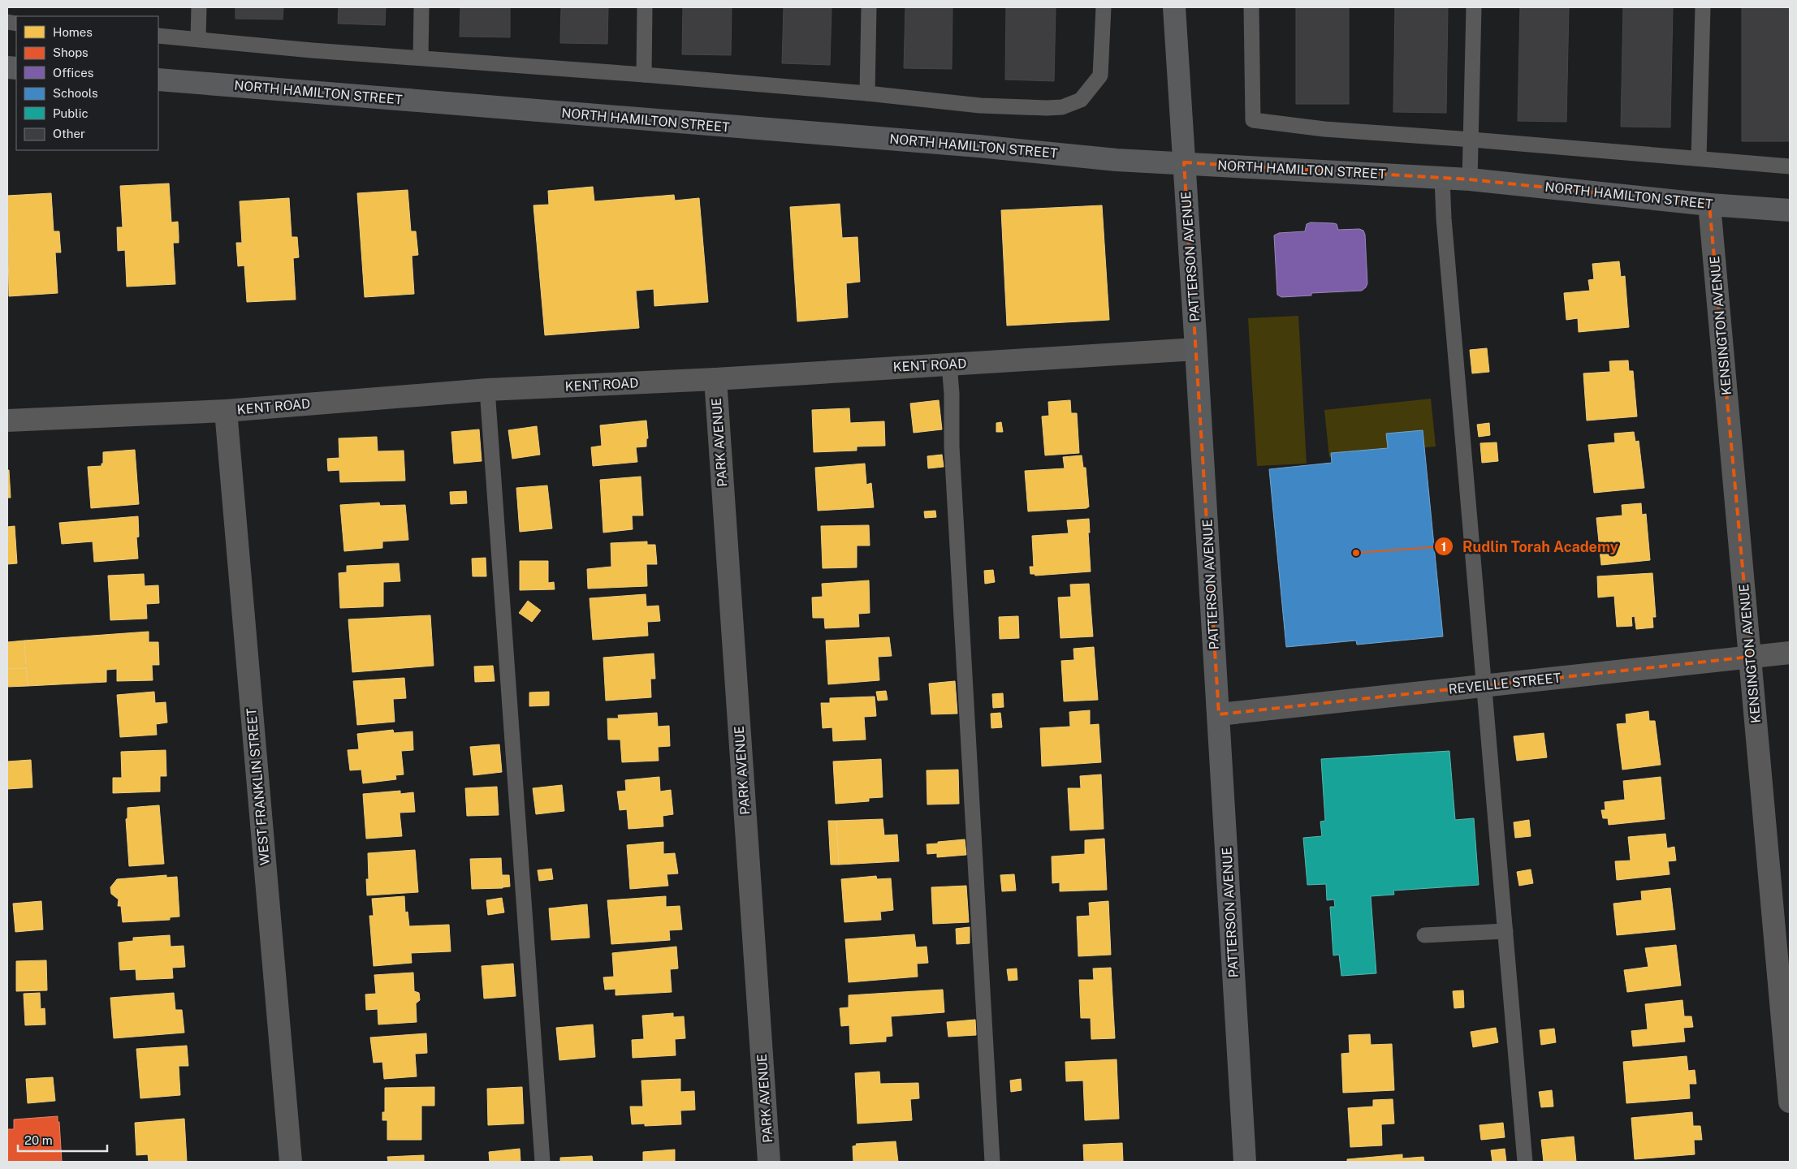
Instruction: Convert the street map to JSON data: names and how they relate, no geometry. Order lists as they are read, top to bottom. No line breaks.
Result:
{"streets":{"street":["NORTH HAMILTON STREET","PATTERSON AVENUE","KENSINGTON AVENUE","KENT ROAD","PARK AVENUE","REVEILLE STREET","WEST FRANKLIN STREET"]},"crossings":[["NORTH HAMILTON STREET","PATTERSON AVENUE"],["NORTH HAMILTON STREET","KENSINGTON AVENUE"],["PATTERSON AVENUE","KENT ROAD"],["PATTERSON AVENUE","REVEILLE STREET"],["KENSINGTON AVENUE","REVEILLE STREET"],["KENT ROAD","PARK AVENUE"],["KENT ROAD","WEST FRANKLIN STREET"]],"places":["Rudlin Torah Academy"],"legend":["Homes","Shops","Offices","Schools","Public","Other"],"scale_bar":"20 m"}
